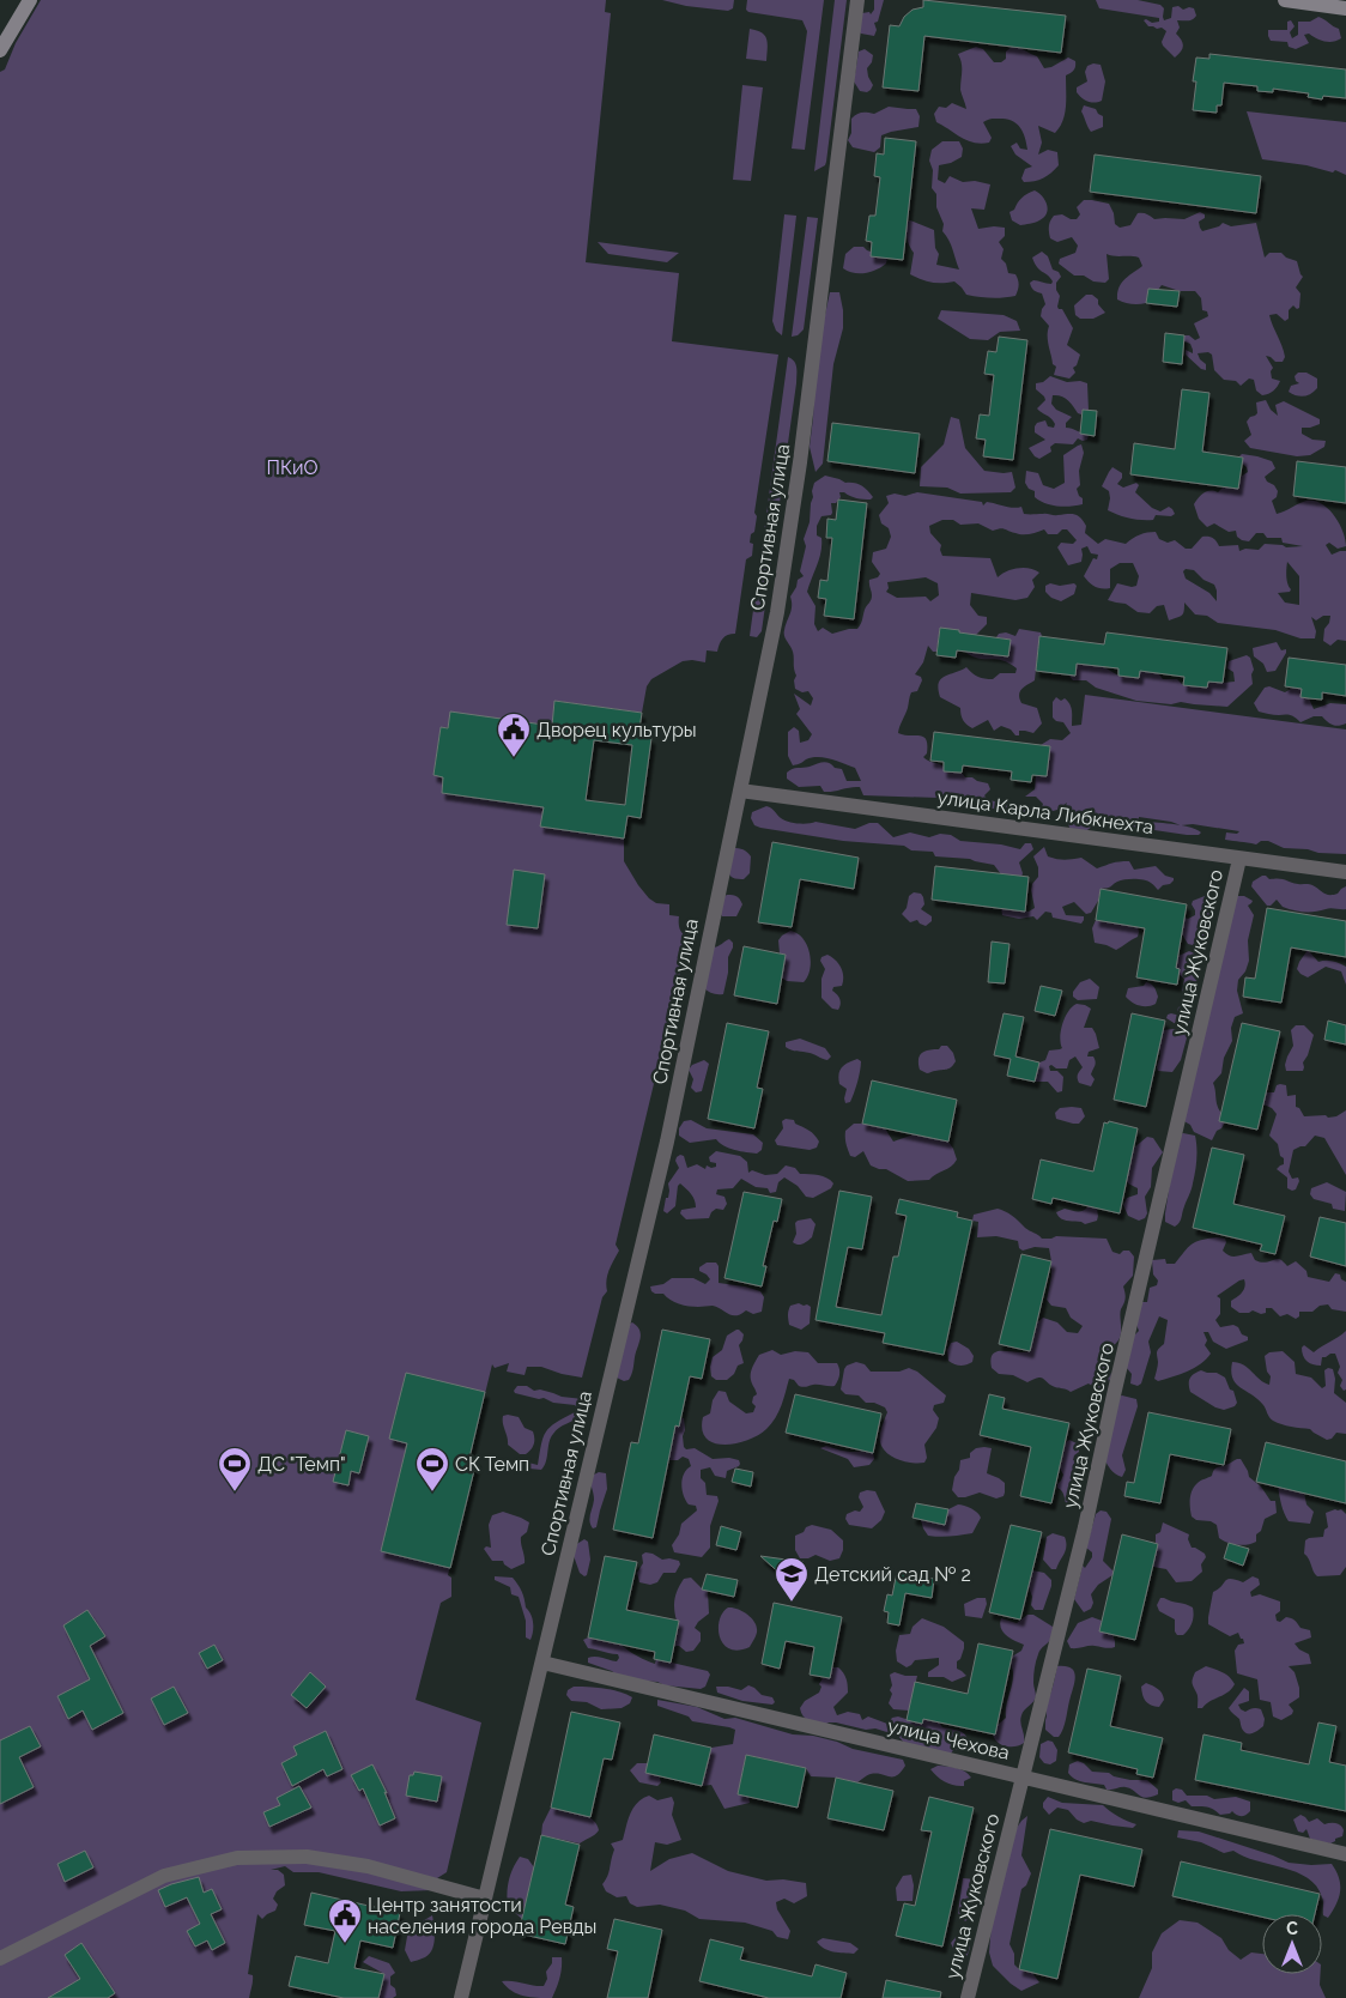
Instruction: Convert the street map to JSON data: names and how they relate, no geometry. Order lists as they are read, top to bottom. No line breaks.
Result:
{"streets":{"street":["Спортивная улица","улица Карла Либкнехта","улица Жуковского","улица Чехова"]},"crossings":[["Спортивная улица","улица Карла Либкнехта"],["Спортивная улица","улица Чехова"],["улица Карла Либкнехта","улица Жуковского"],["улица Жуковского","улица Чехова"]],"parks":["ПКиО"],"places":{"public building":["Дворец культуры","Центр занятости населения города Ревды"],"sports":["ДС \"Темп\"","СК Темп"],"school or university":["Детский сад № 2"]},"north":"top"}
